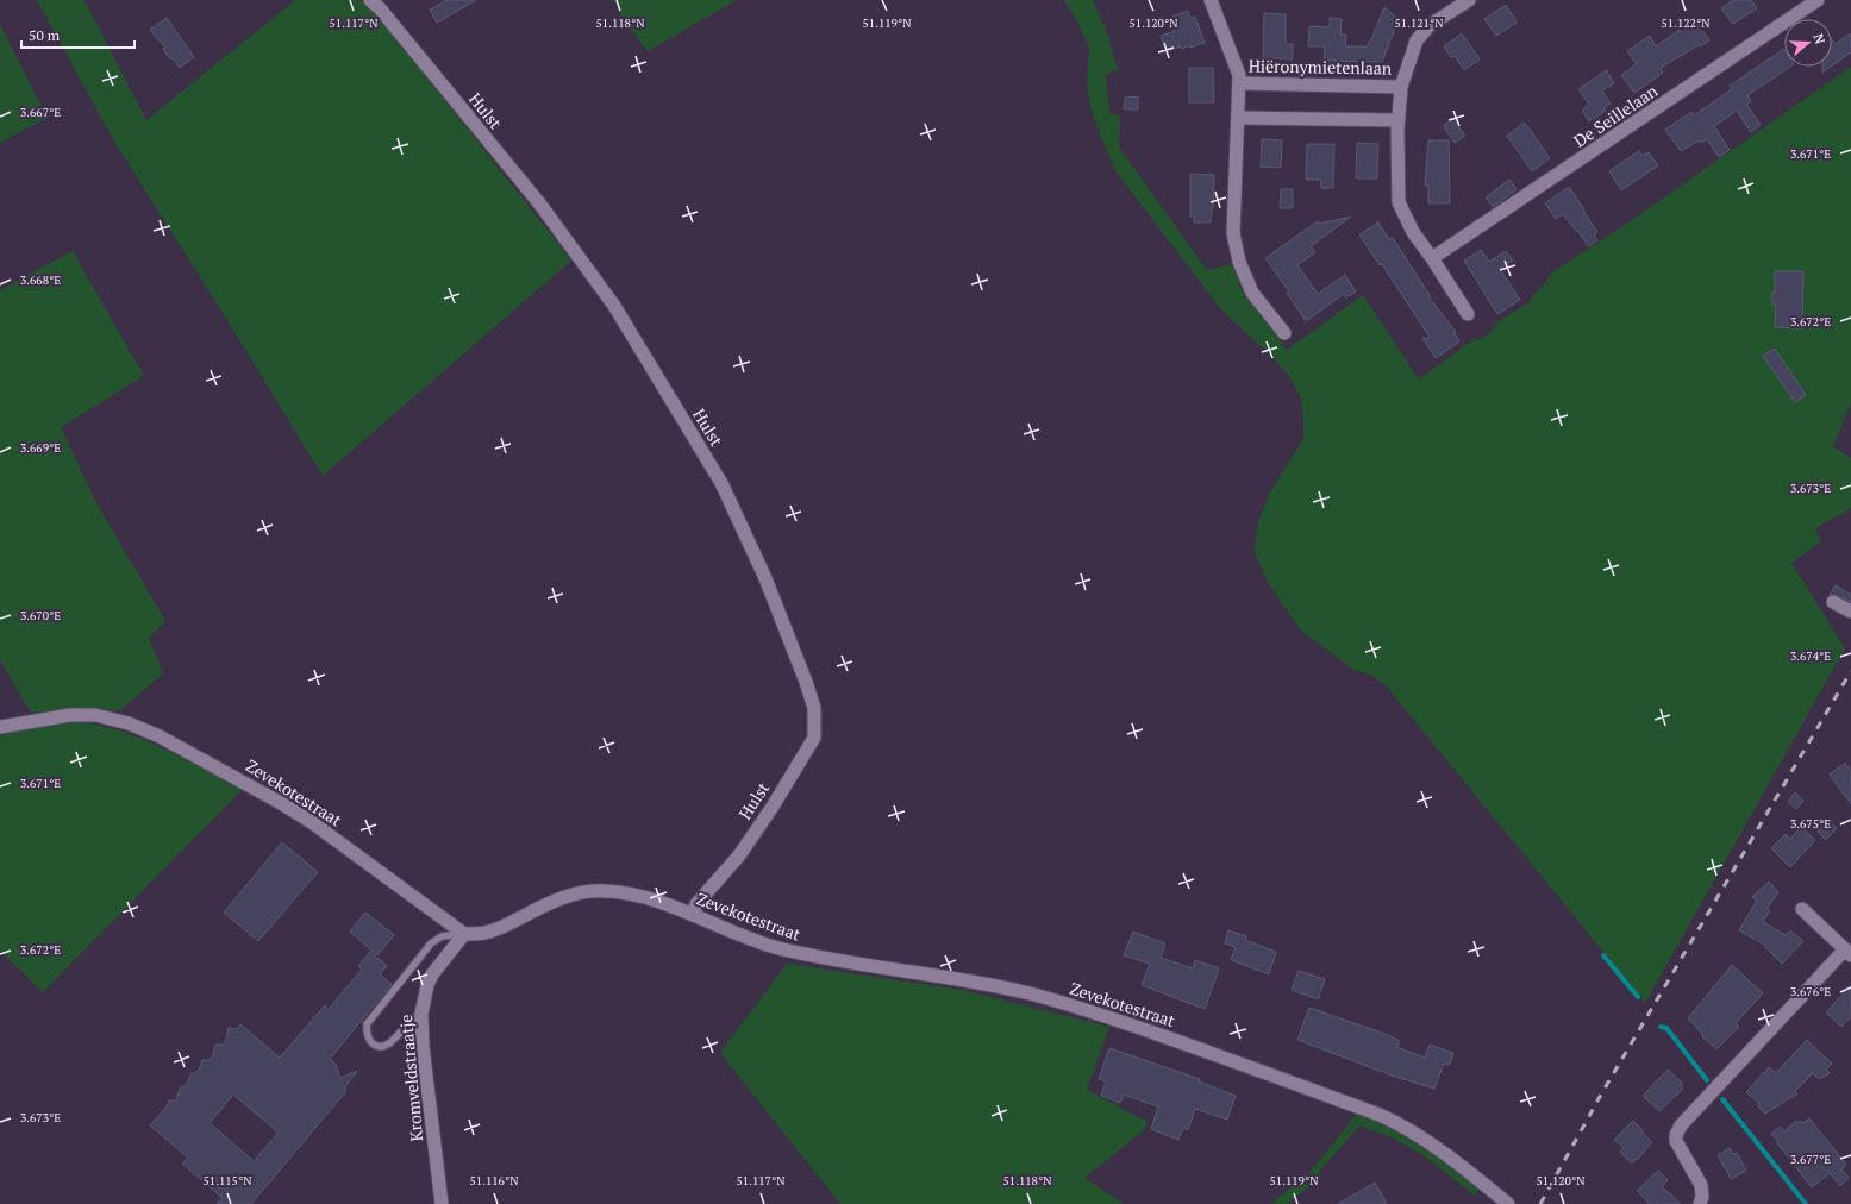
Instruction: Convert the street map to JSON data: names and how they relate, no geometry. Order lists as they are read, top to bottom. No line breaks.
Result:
{"streets":{"street":["Hiëronymietenlaan","Hulst","De Seillelaan","Zevekotestraat","Kromveldstraatje"]},"crossings":[["Hulst","Zevekotestraat"],["Zevekotestraat","Kromveldstraatje"]],"scale_bar":"50 m","north":"right","coordinates":["51.117°N","51.118°N","51.119°N","51.120°N","51.121°N","51.122°N","3.667°E","3.671°E","3.668°E","3.672°E","3.669°E","3.673°E","3.670°E","3.674°E","3.675°E","3.676°E","3.677°E","51.115°N","51.116°N"]}
